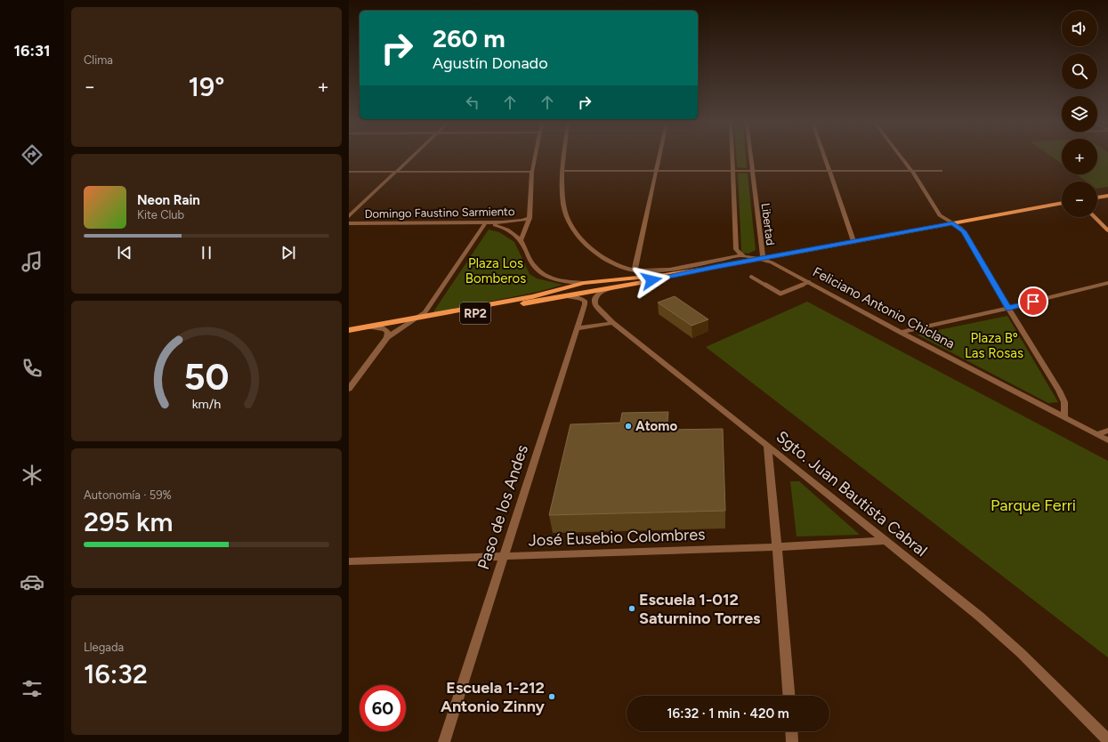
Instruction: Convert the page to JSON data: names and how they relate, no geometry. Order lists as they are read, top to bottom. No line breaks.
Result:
{"streets":{"main road":["RP2"],"street":["Domingo Faustino Sarmiento","Libertad","Feliciano Antonio Chiclana","Sgto. Juan Bautista Cabral","Paso de los Andes","José Eusebio Colombres"]},"crossings":[["Libertad","Feliciano Antonio Chiclana"],["Libertad","RP2"],["Feliciano Antonio Chiclana","RP2"],["RP2","Sgto. Juan Bautista Cabral"],["RP2","Paso de los Andes"],["Sgto. Juan Bautista Cabral","José Eusebio Colombres"],["Paso de los Andes","José Eusebio Colombres"]],"parks":["Plaza Los Bomberos","Plaza Bº Las Rosas","Parque Ferri"],"places":["Atomo","Escuela 1-012 Saturnino Torres","Escuela 1-212 Antonio Zinny"],"page":{"tabs":"16:31","tile":["Clima",["Autonomía · 59%","295 km"],["Llegada","16:32"]],"map_buttons":["+","−"],"turn":["260 m","Agustín Donado"],"heat":["−","19°","+"],"song":["Neon Rain","Kite Club"],"limit":"60","trip":"16:32 · 1 min · 420 m","gauge":["50","km/h"]}}
